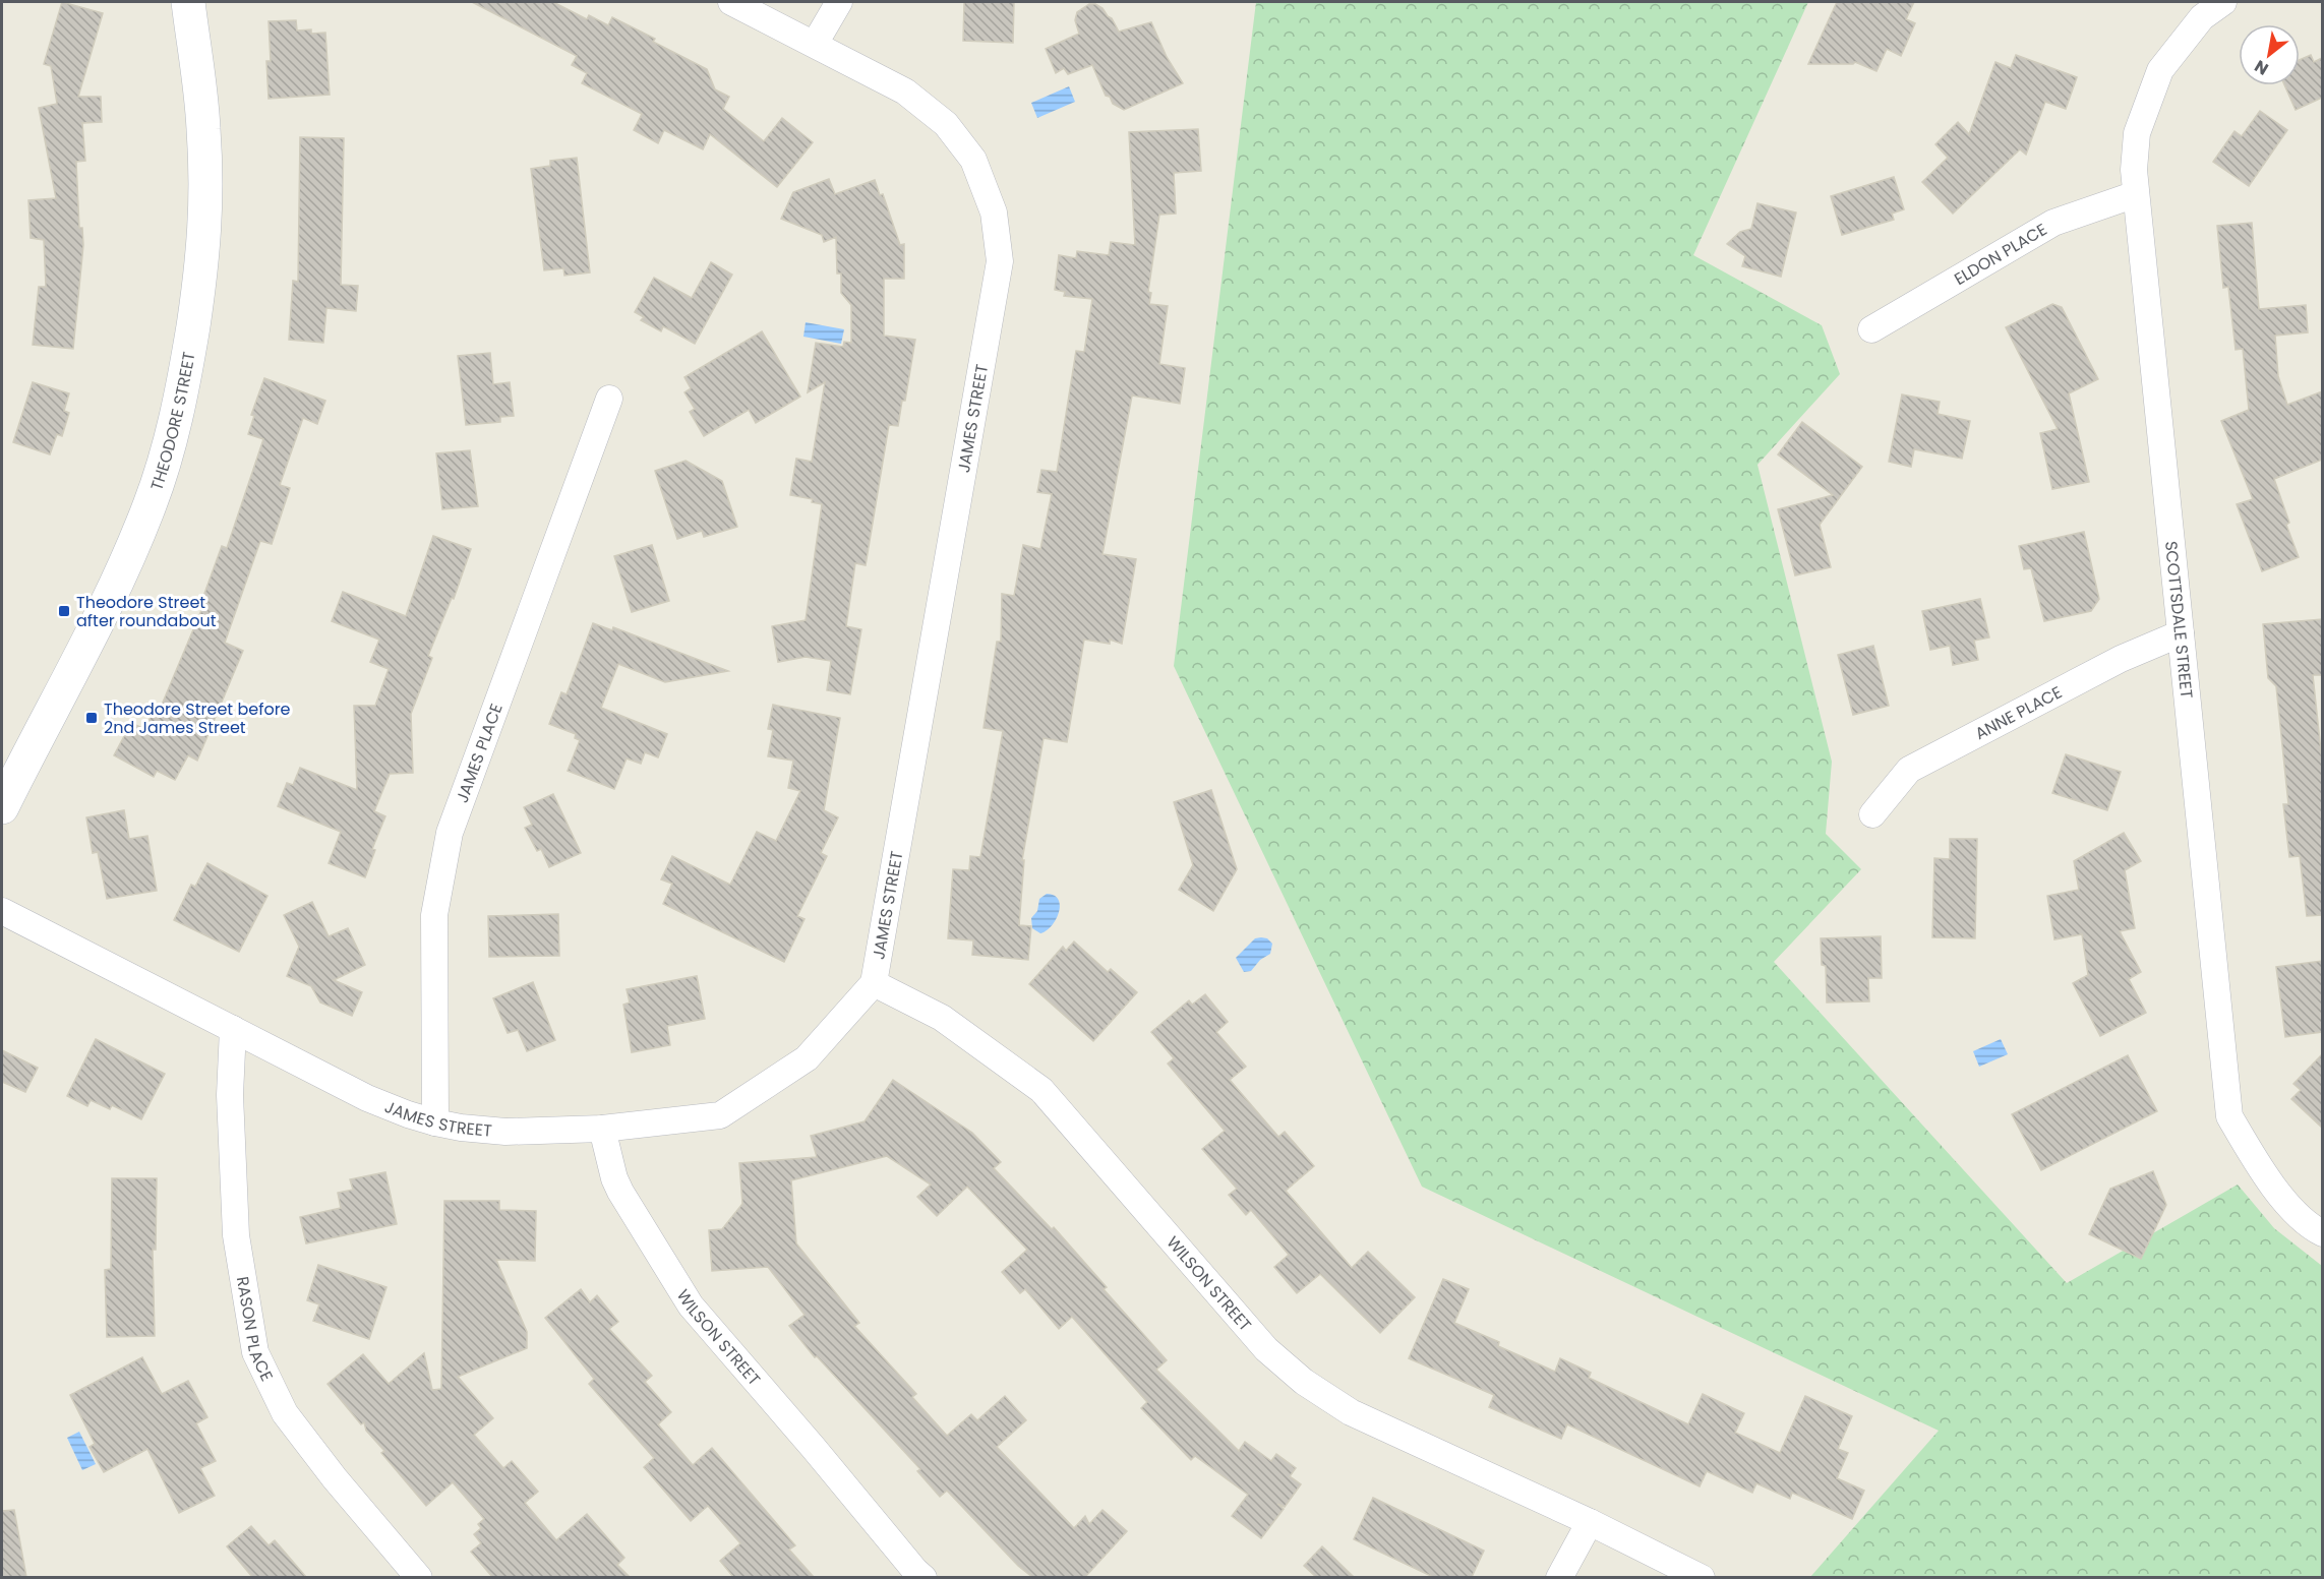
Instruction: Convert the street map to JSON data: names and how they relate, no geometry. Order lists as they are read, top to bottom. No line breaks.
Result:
{"streets":{"main road":["THEODORE STREET"],"street":["ELDON PLACE","JAMES STREET","SCOTTSDALE STREET","ANNE PLACE","JAMES PLACE","WILSON STREET","RASON PLACE"]},"crossings":[["ELDON PLACE","SCOTTSDALE STREET"],["JAMES STREET","JAMES PLACE"],["JAMES STREET","WILSON STREET"],["JAMES STREET","RASON PLACE"],["SCOTTSDALE STREET","ANNE PLACE"]],"places":{"transit":["Theodore Street after roundabout","Theodore Street before 2nd James Street"]},"north":"bottom left"}
